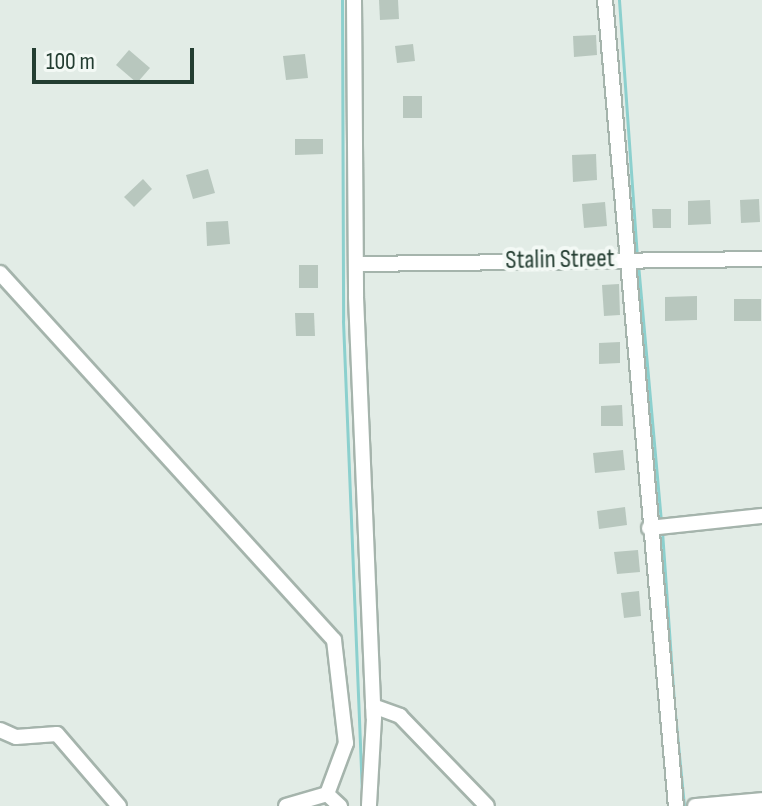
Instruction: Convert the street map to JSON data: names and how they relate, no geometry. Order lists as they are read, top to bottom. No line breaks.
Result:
{"streets":{"street":["Stalin Street"]},"scale_bar":"100 m"}
